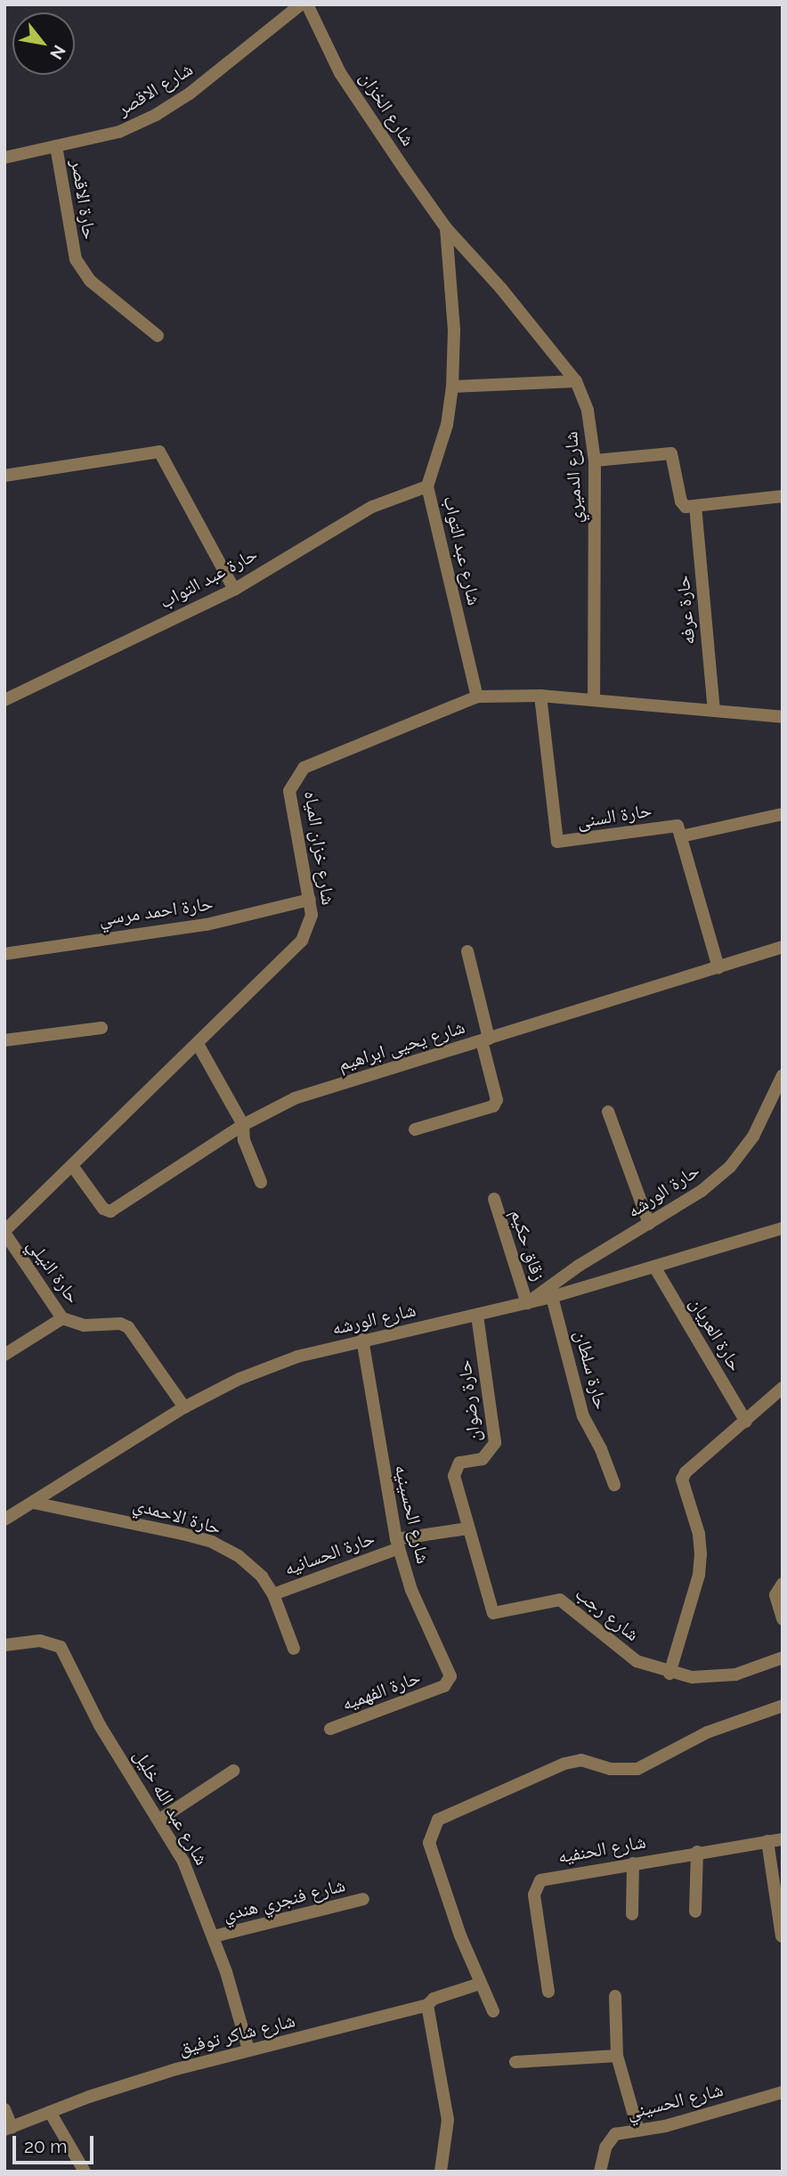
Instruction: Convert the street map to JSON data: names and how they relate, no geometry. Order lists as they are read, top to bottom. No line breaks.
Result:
{"streets":{"street":["شارع الاقصر","شارع الخزان","حارة الاقصر","شارع الدميري","شارع عبد التواب","حارة عبد التواب","حارة عرفه","حارة السنى","شارع خزان المياه","حارة احمد مرسي","شارع يحيى ابراهيم","حارة الورشه","زقاق حكيم","حارة النيلي","شارع الورشه","حارة العريان","حارة سلطان","حارة رضوان","شارع الحسينيه","حارة الاحمدي","حارة الحسانيه","شارع رجب","حارة الفهميه","شارع عبد الله خليل","شارع الحنفيه","شارع فنجري هندي","شارع شاكر توفيق","شارع الحسيني"]},"crossings":[["شارع الاقصر","حارة الاقصر"],["شارع الخزان","شارع الدميري"],["شارع الخزان","شارع عبد التواب"],["شارع الدميري","شارع عبد التواب"],["شارع الدميري","شارع خزان المياه"],["شارع عبد التواب","حارة عبد التواب"],["شارع عبد التواب","شارع خزان المياه"],["حارة عرفه","شارع خزان المياه"],["حارة السنى","شارع خزان المياه"],["شارع خزان المياه","حارة احمد مرسي"],["شارع خزان المياه","شارع يحيى ابراهيم"],["شارع خزان المياه","حارة النيلي"],["حارة الورشه","زقاق حكيم"],["حارة الورشه","شارع الورشه"],["زقاق حكيم","شارع الورشه"],["حارة النيلي","شارع الورشه"],["شارع الورشه","حارة العريان"],["شارع الورشه","حارة سلطان"],["شارع الورشه","حارة رضوان"],["شارع الورشه","شارع الحسينيه"],["شارع الورشه","حارة الاحمدي"],["حارة رضوان","حارة الحسانيه"],["حارة رضوان","شارع رجب"],["شارع الحسينيه","حارة الحسانيه"],["شارع الحسينيه","حارة الفهميه"],["حارة الاحمدي","حارة الحسانيه"],["حارة الحسانيه","شارع رجب"],["شارع عبد الله خليل","شارع فنجري هندي"],["شارع عبد الله خليل","شارع شاكر توفيق"]],"scale_bar":"20 m","north":"bottom right"}
